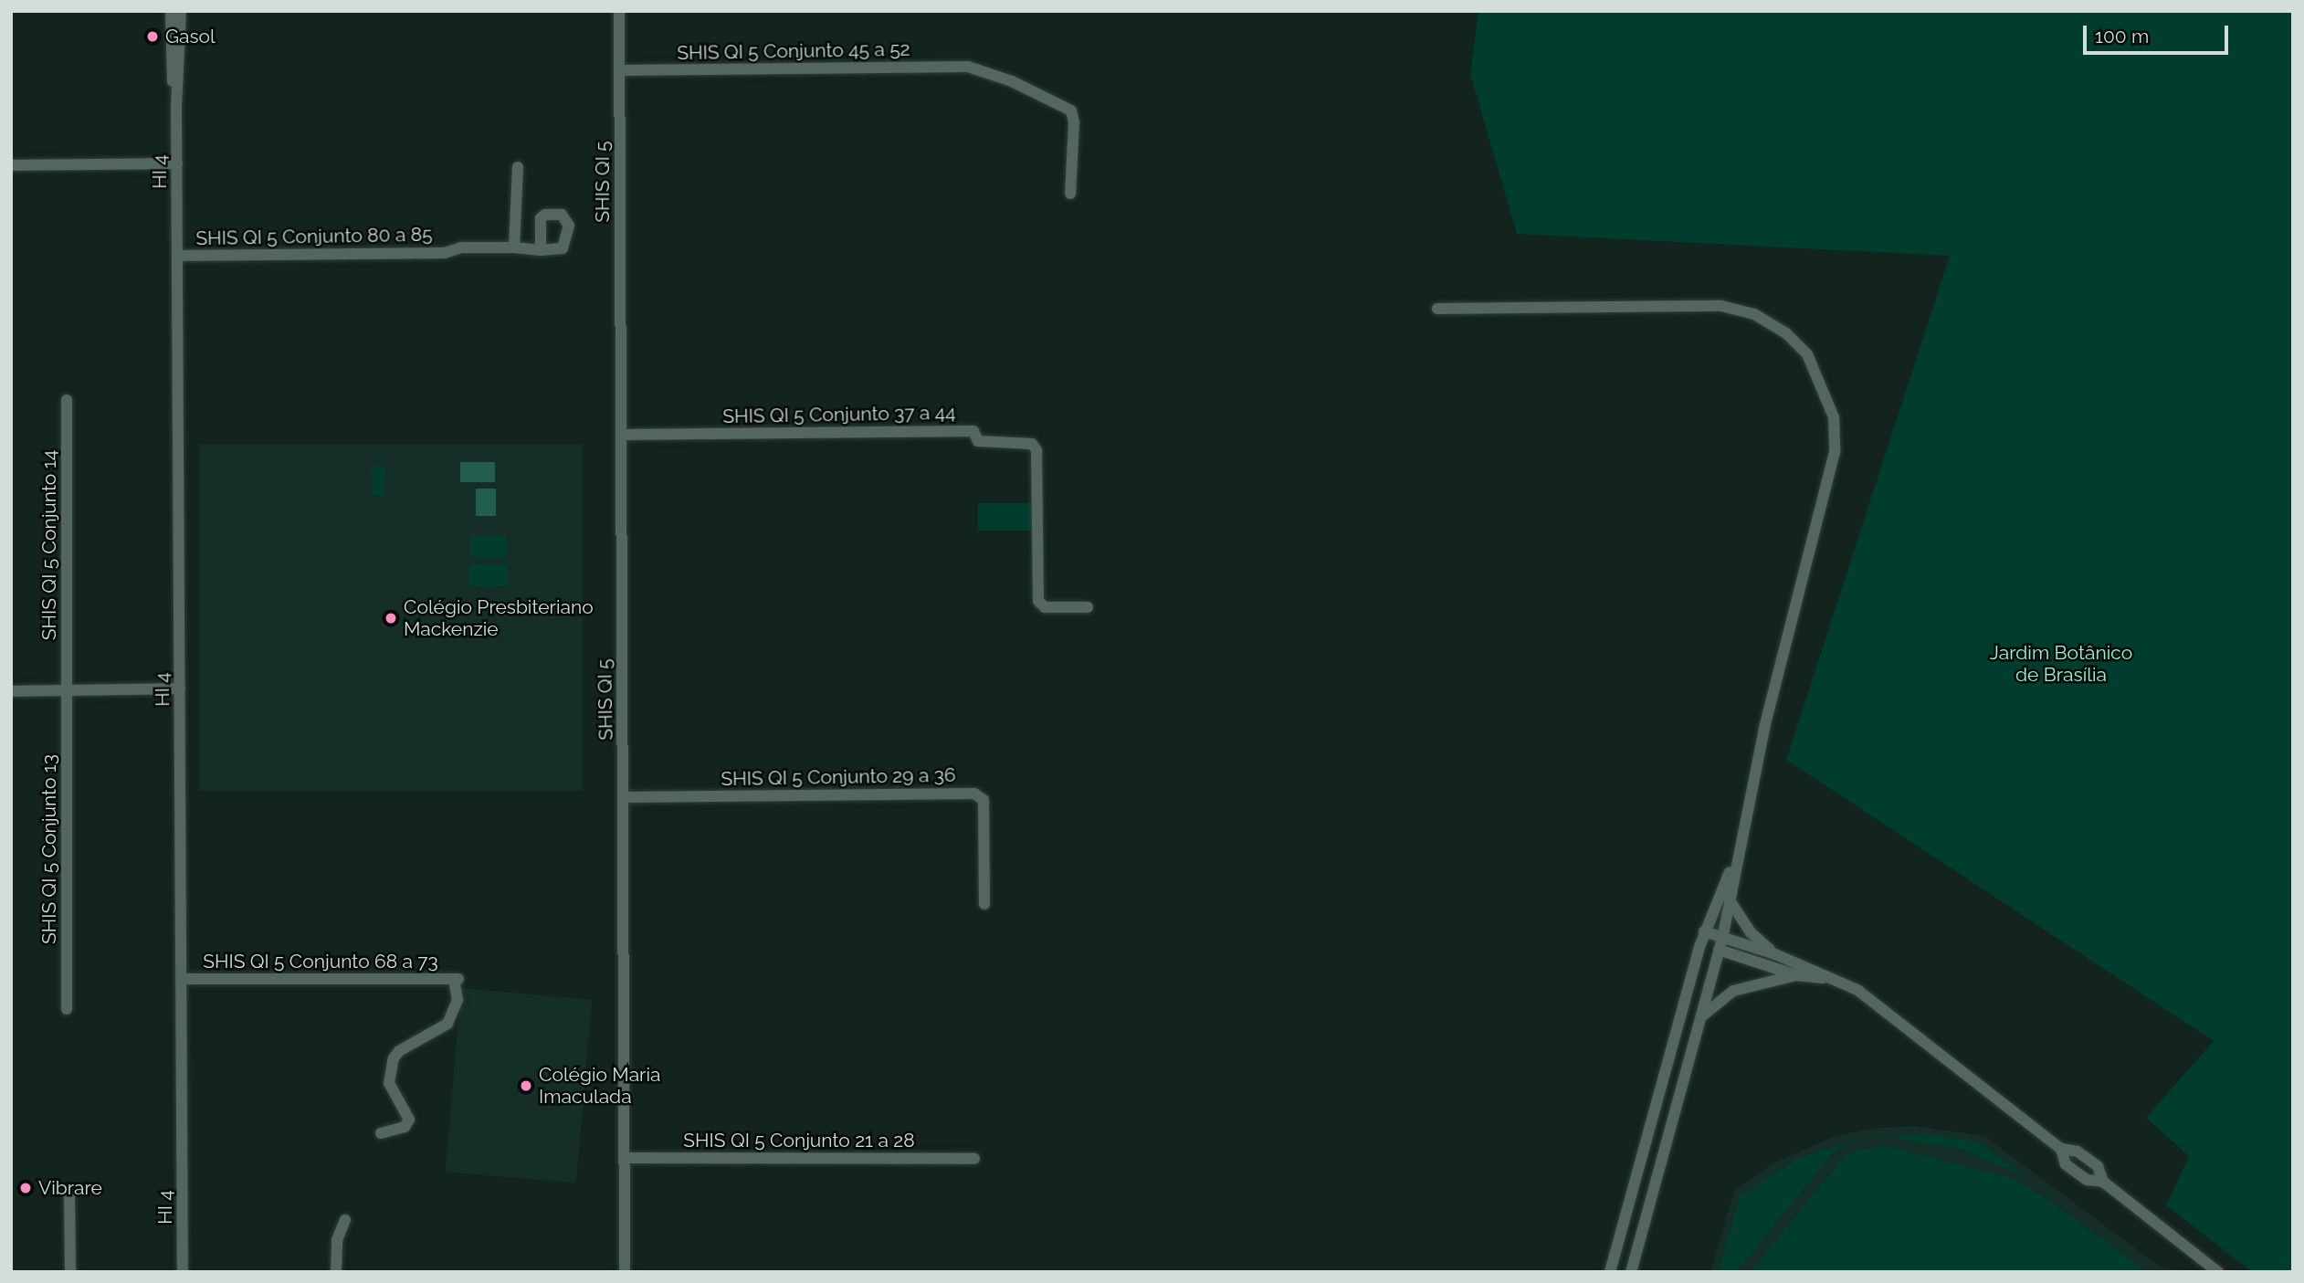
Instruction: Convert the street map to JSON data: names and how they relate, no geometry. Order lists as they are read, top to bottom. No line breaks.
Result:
{"streets":{"street":["SHIS QI 5 Conjunto 45 a 52","HI 4","SHIS QI 5","SHIS QI 5 Conjunto 80 a 85","SHIS QI 5 Conjunto 37 a 44","SHIS QI 5 Conjunto 14","SHIS QI 5 Conjunto 29 a 36","SHIS QI 5 Conjunto 13","SHIS QI 5 Conjunto 68 a 73","SHIS QI 5 Conjunto 21 a 28"]},"crossings":[["SHIS QI 5 Conjunto 45 a 52","SHIS QI 5"],["HI 4","SHIS QI 5 Conjunto 80 a 85"],["HI 4","SHIS QI 5 Conjunto 68 a 73"],["SHIS QI 5","SHIS QI 5 Conjunto 37 a 44"],["SHIS QI 5","SHIS QI 5 Conjunto 29 a 36"],["SHIS QI 5","SHIS QI 5 Conjunto 21 a 28"],["SHIS QI 5 Conjunto 14","SHIS QI 5 Conjunto 13"]],"parks":["Jardim Botânico de Brasília"],"places":["Gasol","Colégio Presbiteriano Mackenzie","Colégio Maria Imaculada","Vibrare"],"scale_bar":"100 m"}
